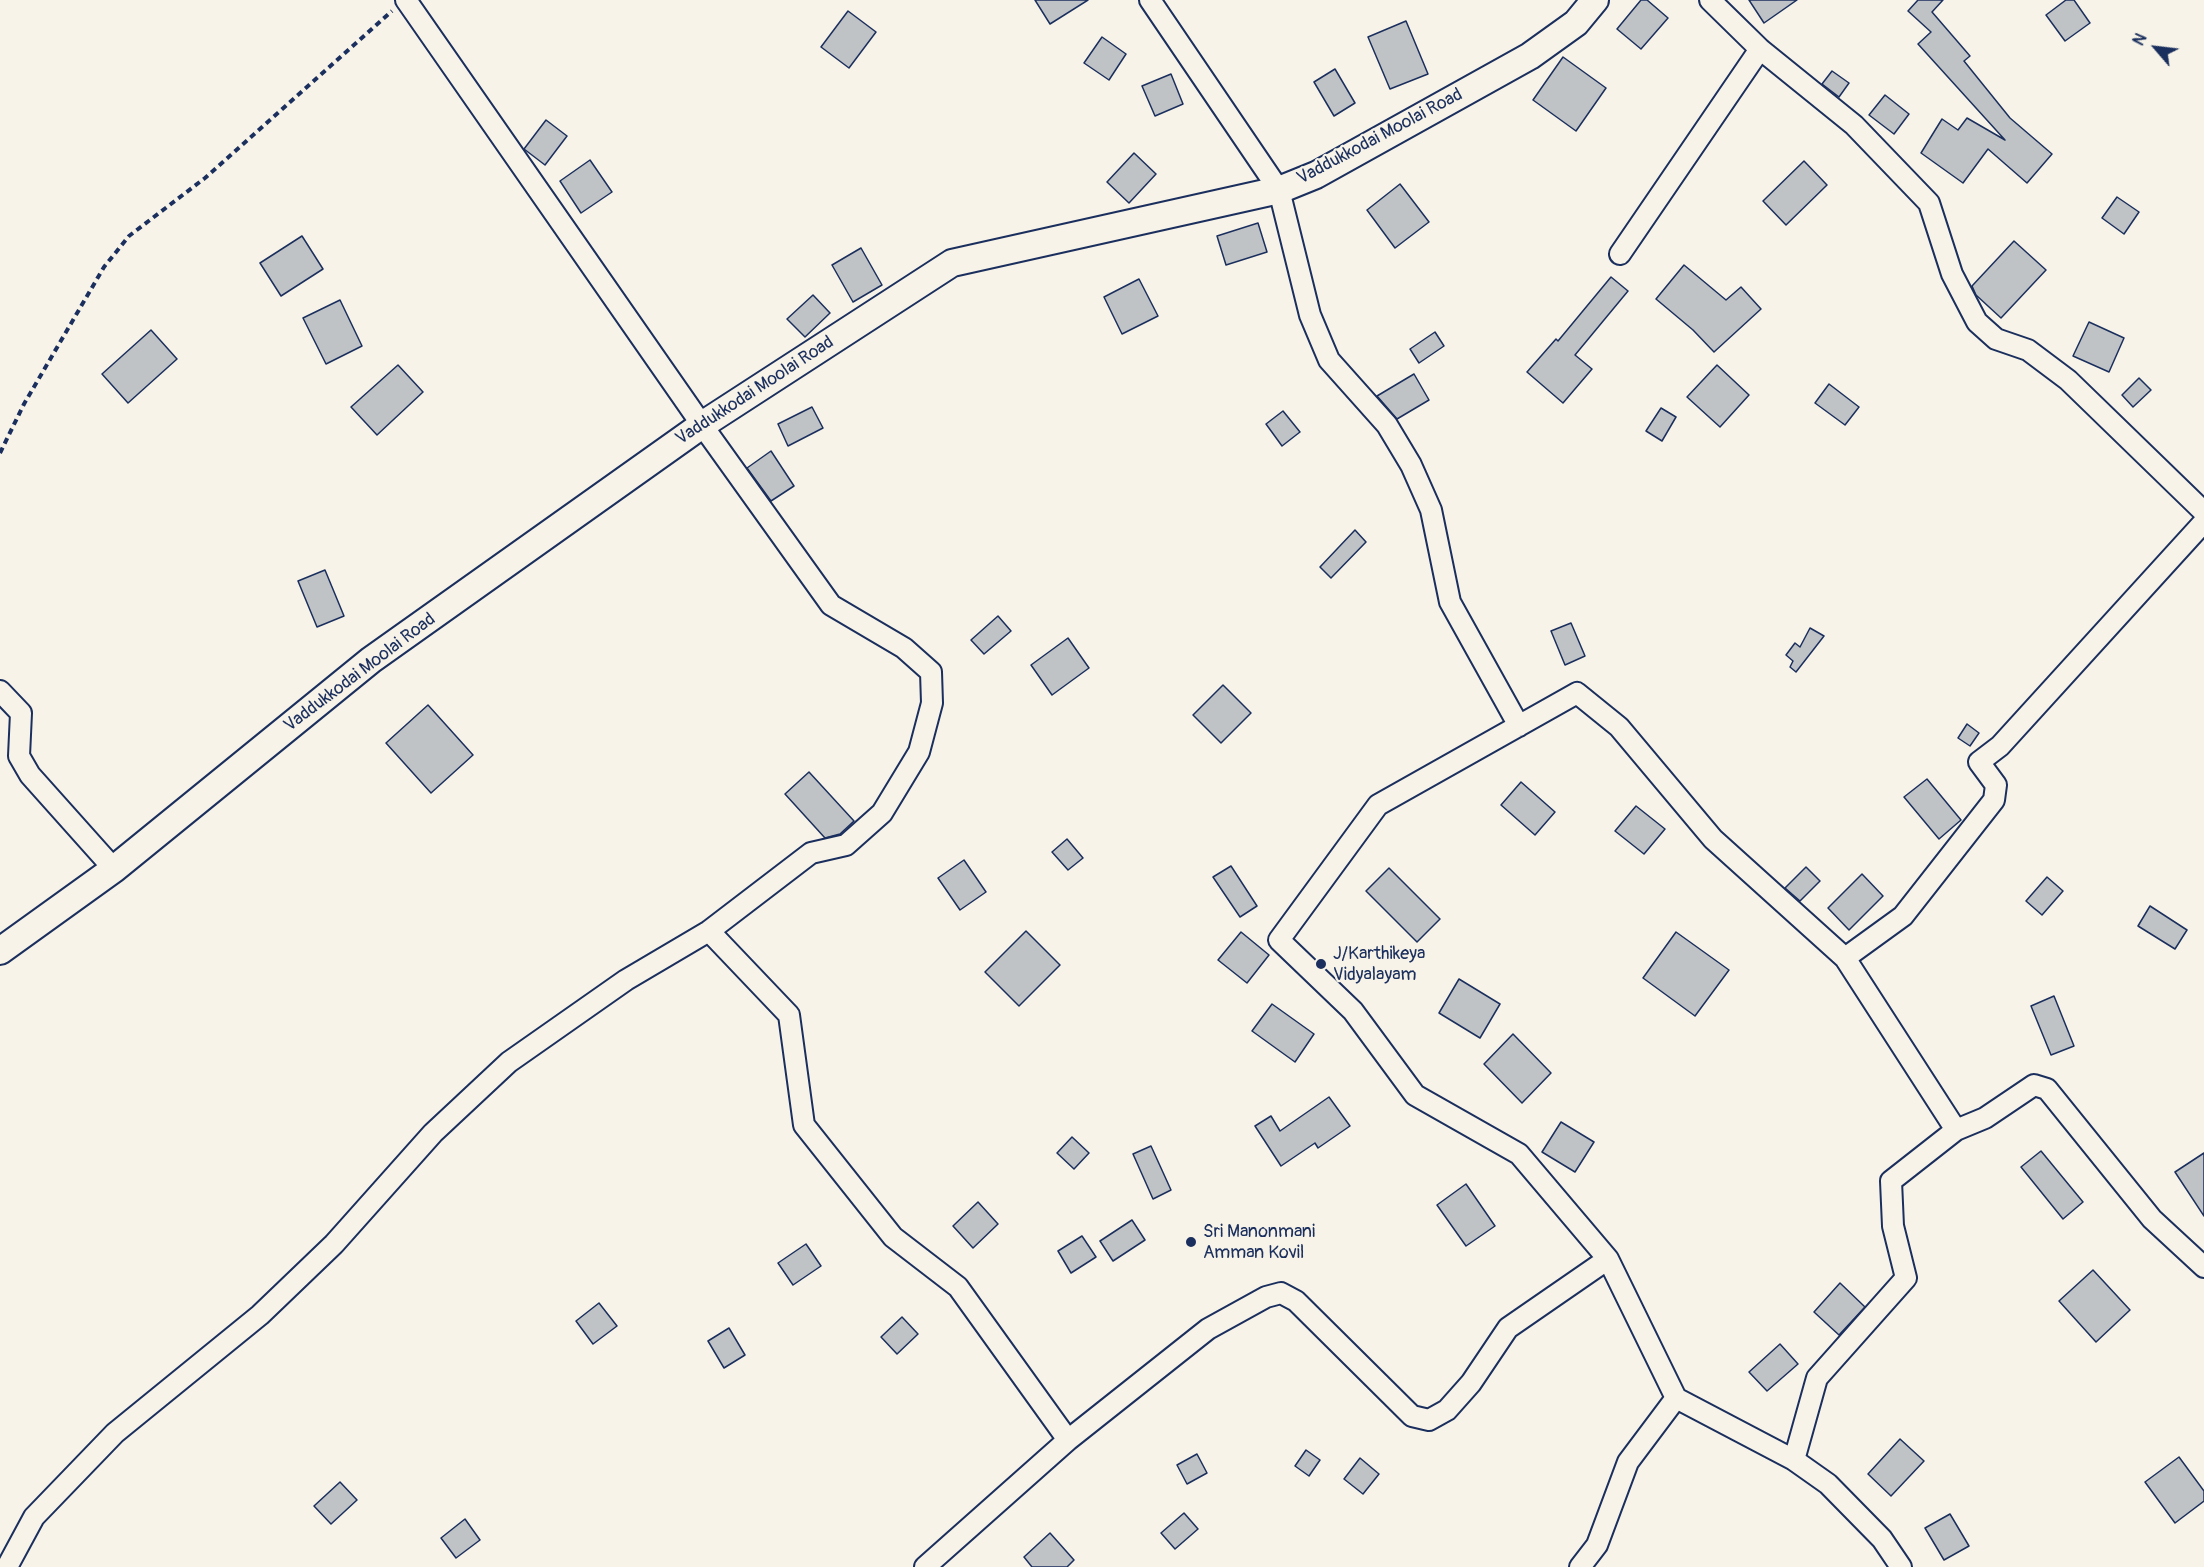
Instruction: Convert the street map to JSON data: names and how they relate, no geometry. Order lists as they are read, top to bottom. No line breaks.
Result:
{"streets":{"street":["Vaddukkodai Moolai Road"]},"places":["J/Karthikeya Vidyalayam","Sri Manonmani Amman Kovil"],"north":"top left"}
